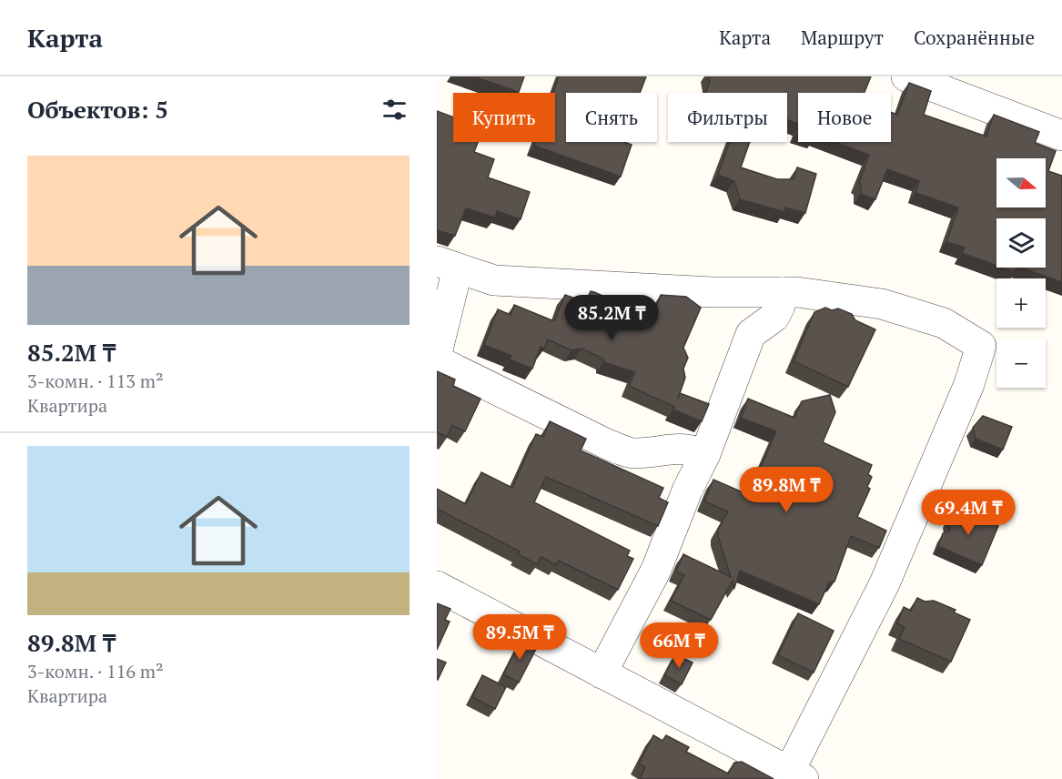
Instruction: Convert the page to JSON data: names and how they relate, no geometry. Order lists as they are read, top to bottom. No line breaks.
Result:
{"north":"right","page":{"header":"Карта","nav":["Карта","Маршрут","Сохранённые"],"heading":"Объектов: 5","chip":["Купить","Снять","Фильтры","Новое"],"list":[{"name":"85.2M ₸","note":"3-комн. · 113 m² · Квартира"},{"name":"89.8M ₸","note":"3-комн. · 116 m² · Квартира"}],"map_buttons":["+","−"],"price":["85.2M ₸","89.8M ₸","69.4M ₸","89.5M ₸","66M ₸"]}}
